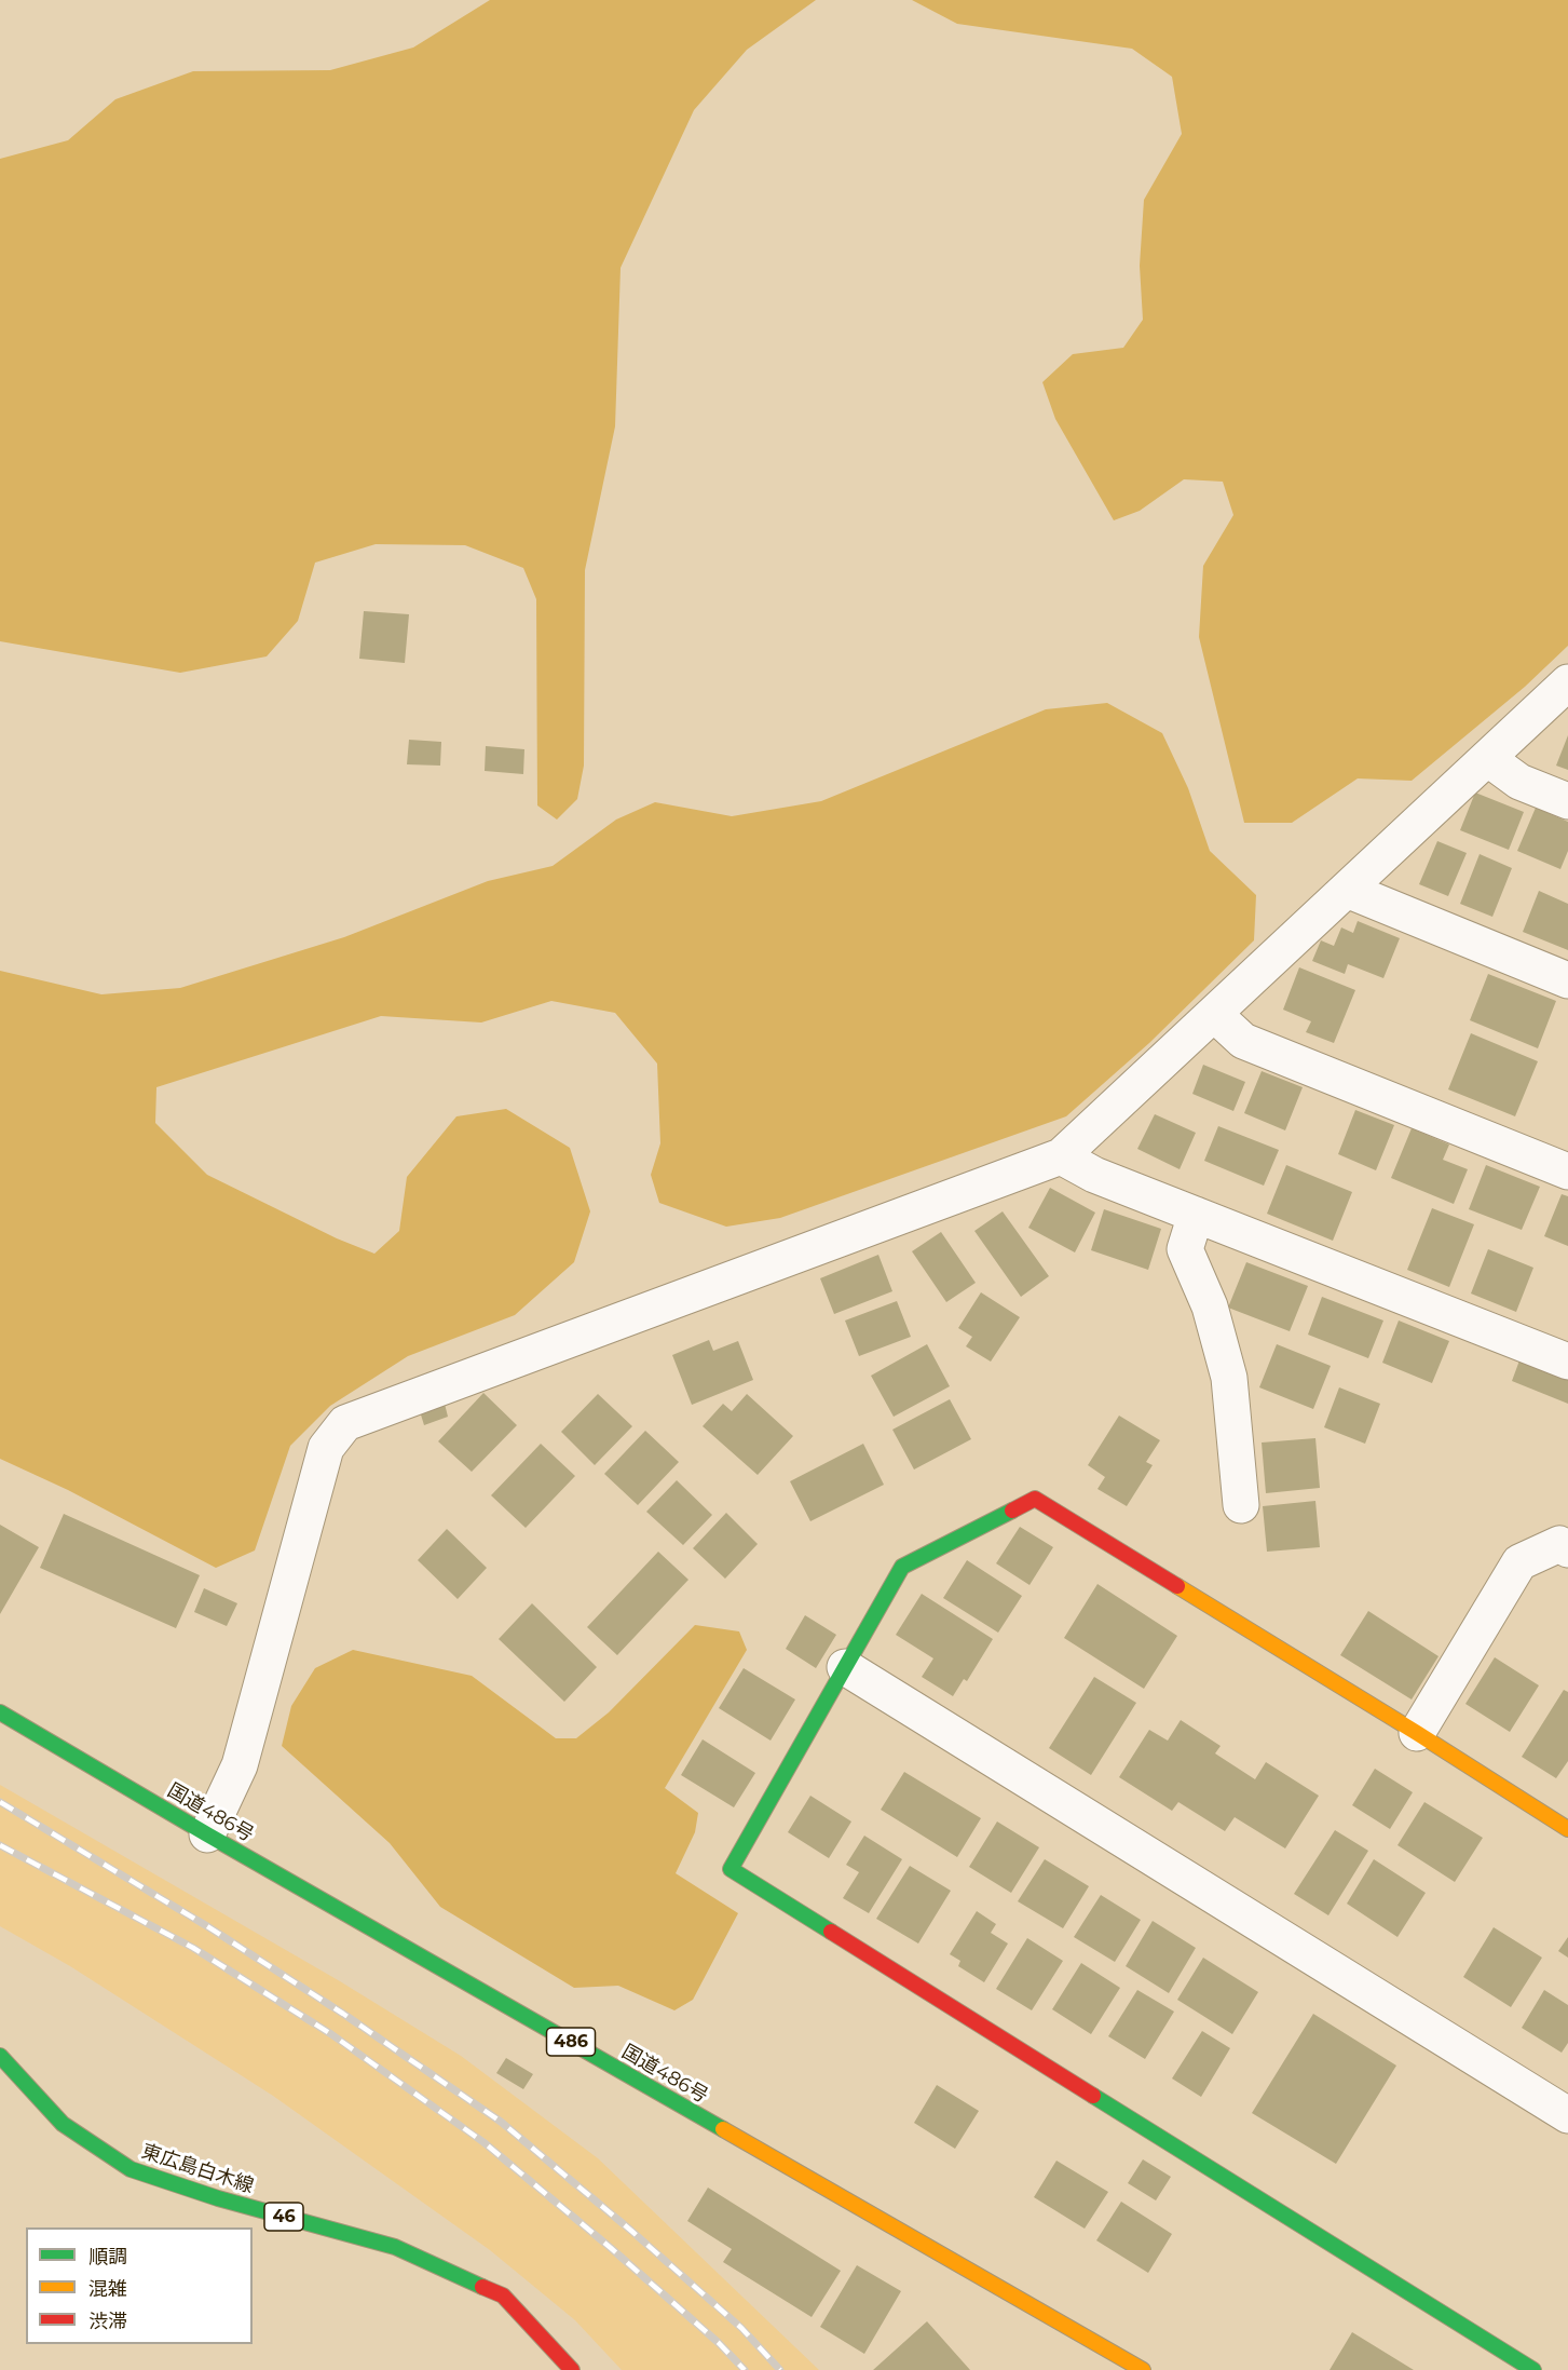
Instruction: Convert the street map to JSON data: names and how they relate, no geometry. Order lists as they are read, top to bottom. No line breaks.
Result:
{"streets":{"main road":["国道486号","486","東広島白木線","46"]},"legend":["順調","混雑","渋滞"]}
